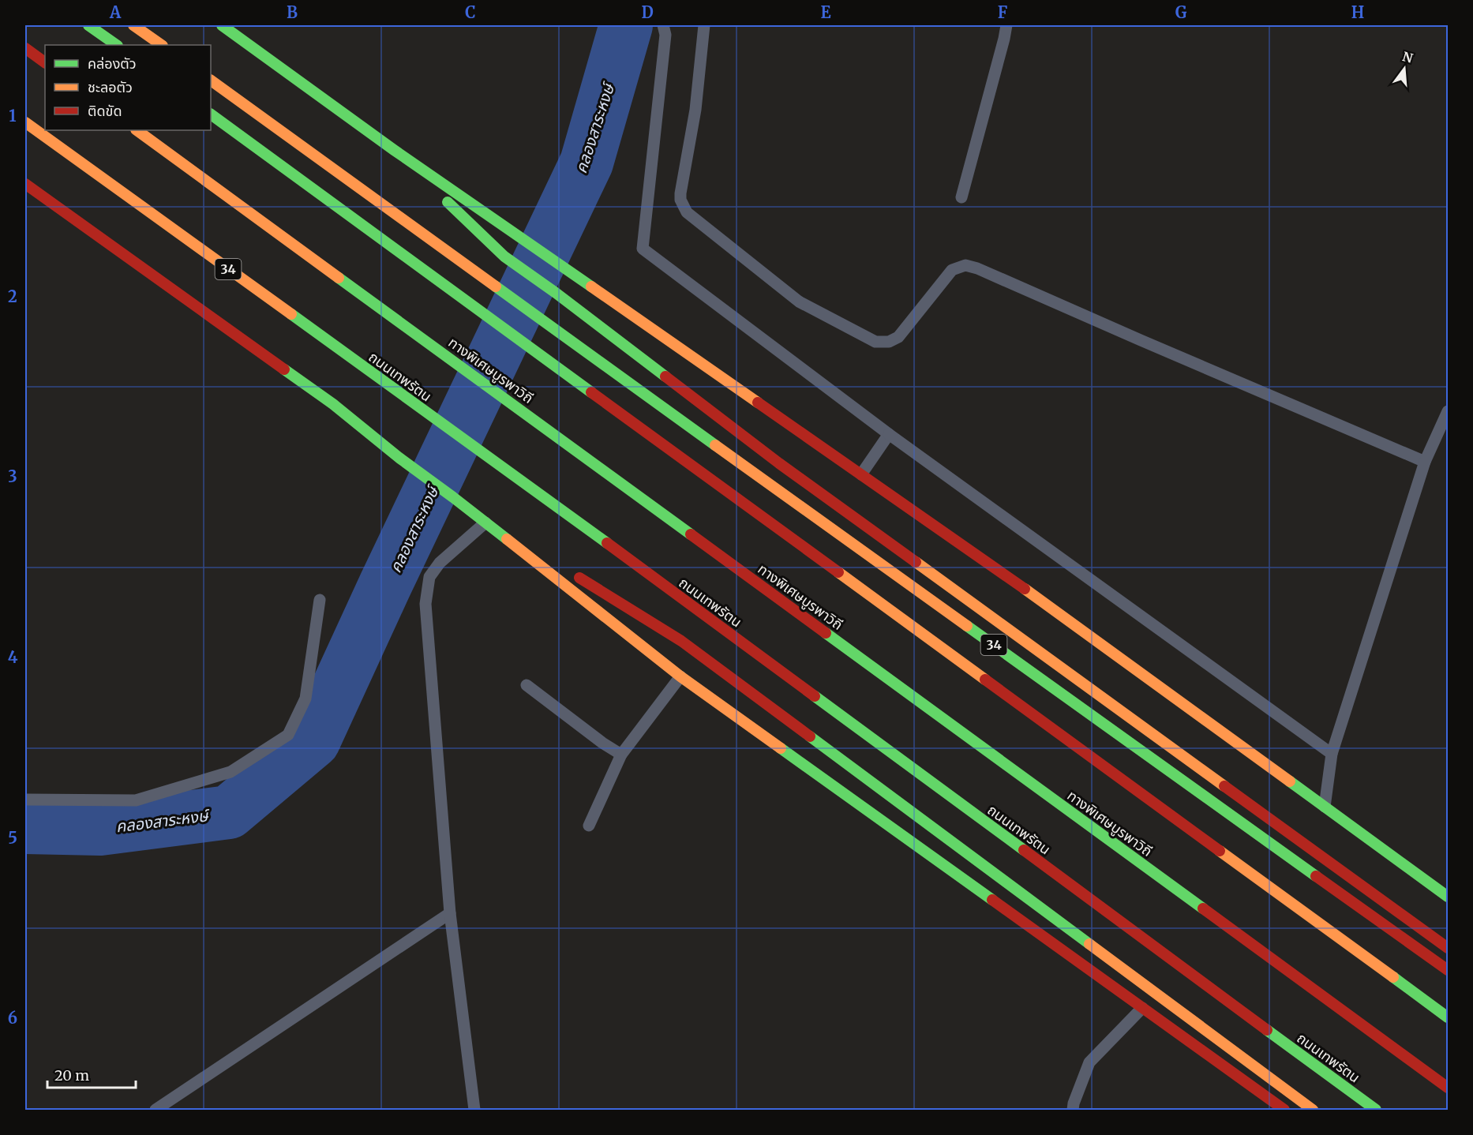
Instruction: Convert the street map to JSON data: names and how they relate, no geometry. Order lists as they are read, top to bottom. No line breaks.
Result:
{"streets":{"main road":["34","ทางพิเศษบูรพาวิถี","ถนนเทพรัตน"]},"water":["คลองสาระหงษ์"],"legend":["คล่องตัว","ชะลอตัว","ติดขัด"],"scale_bar":"20 m","north":"top","grid":{"columns":["A","B","C","D","E","F","G","H"],"rows":["1","2","3","4","5","6"]}}
